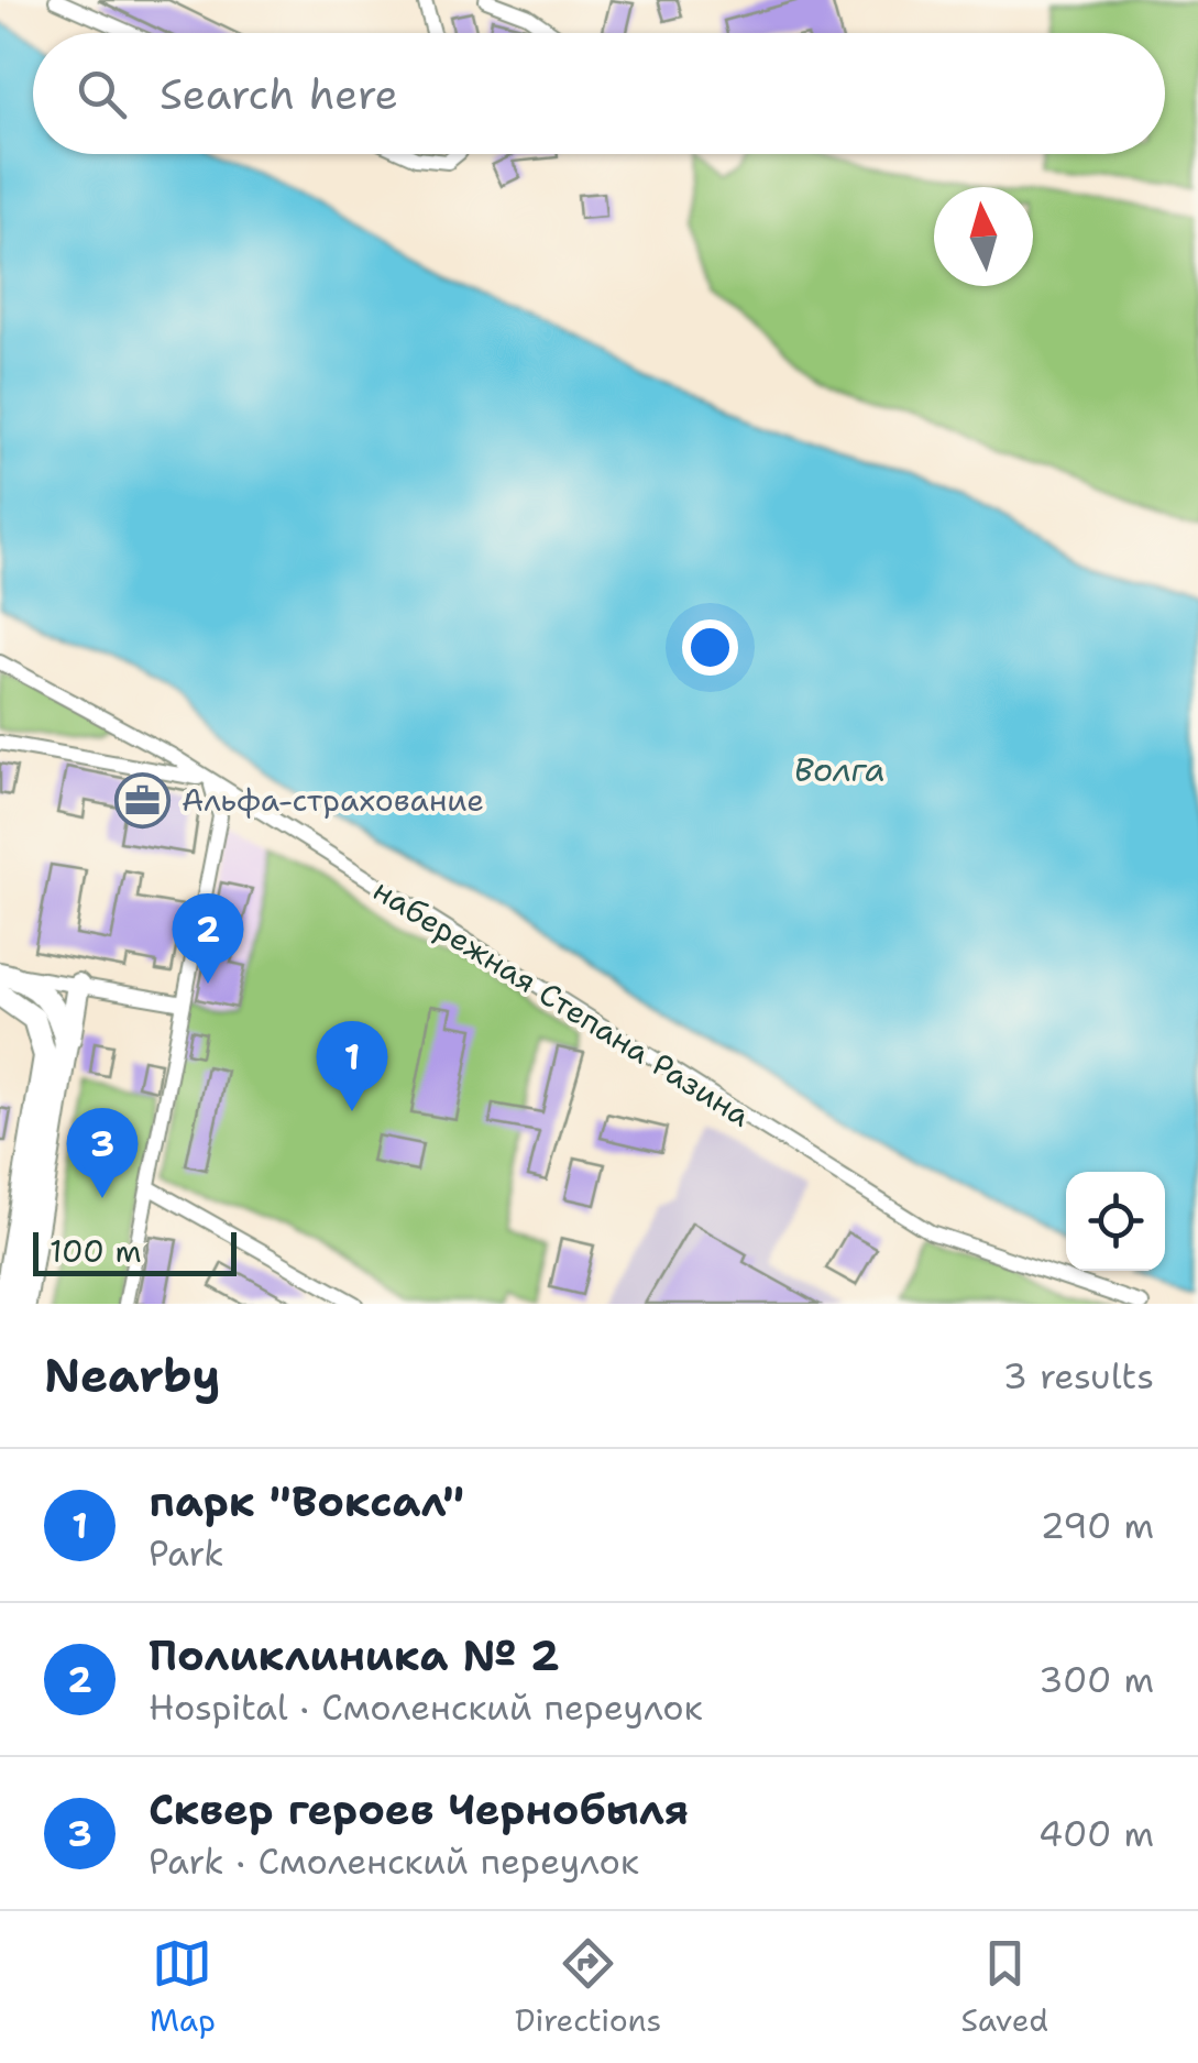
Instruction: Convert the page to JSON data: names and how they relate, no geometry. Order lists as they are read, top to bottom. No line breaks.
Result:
{"streets":{"street":["набережная Степана Разина"]},"water":["Волга"],"places":{"office":["Альфа-страхование"]},"scale_bar":"100 m","north":"top","page":{"search":"Search here","pins":["2","1","3"],"scale":"100 m","heading":["Nearby","3 results"],"list":[{"mark":"1","name":"парк \"Воксал\"","note":"Park","value":"290 m"},{"mark":"2","name":"Поликлиника № 2","note":"Hospital · Смоленский переулок","value":"300 m"},{"mark":"3","name":"Сквер героев Чернобыля","note":"Park · Смоленский переулок","value":"400 m"}],"nav":["Map","Directions","Saved"]}}
